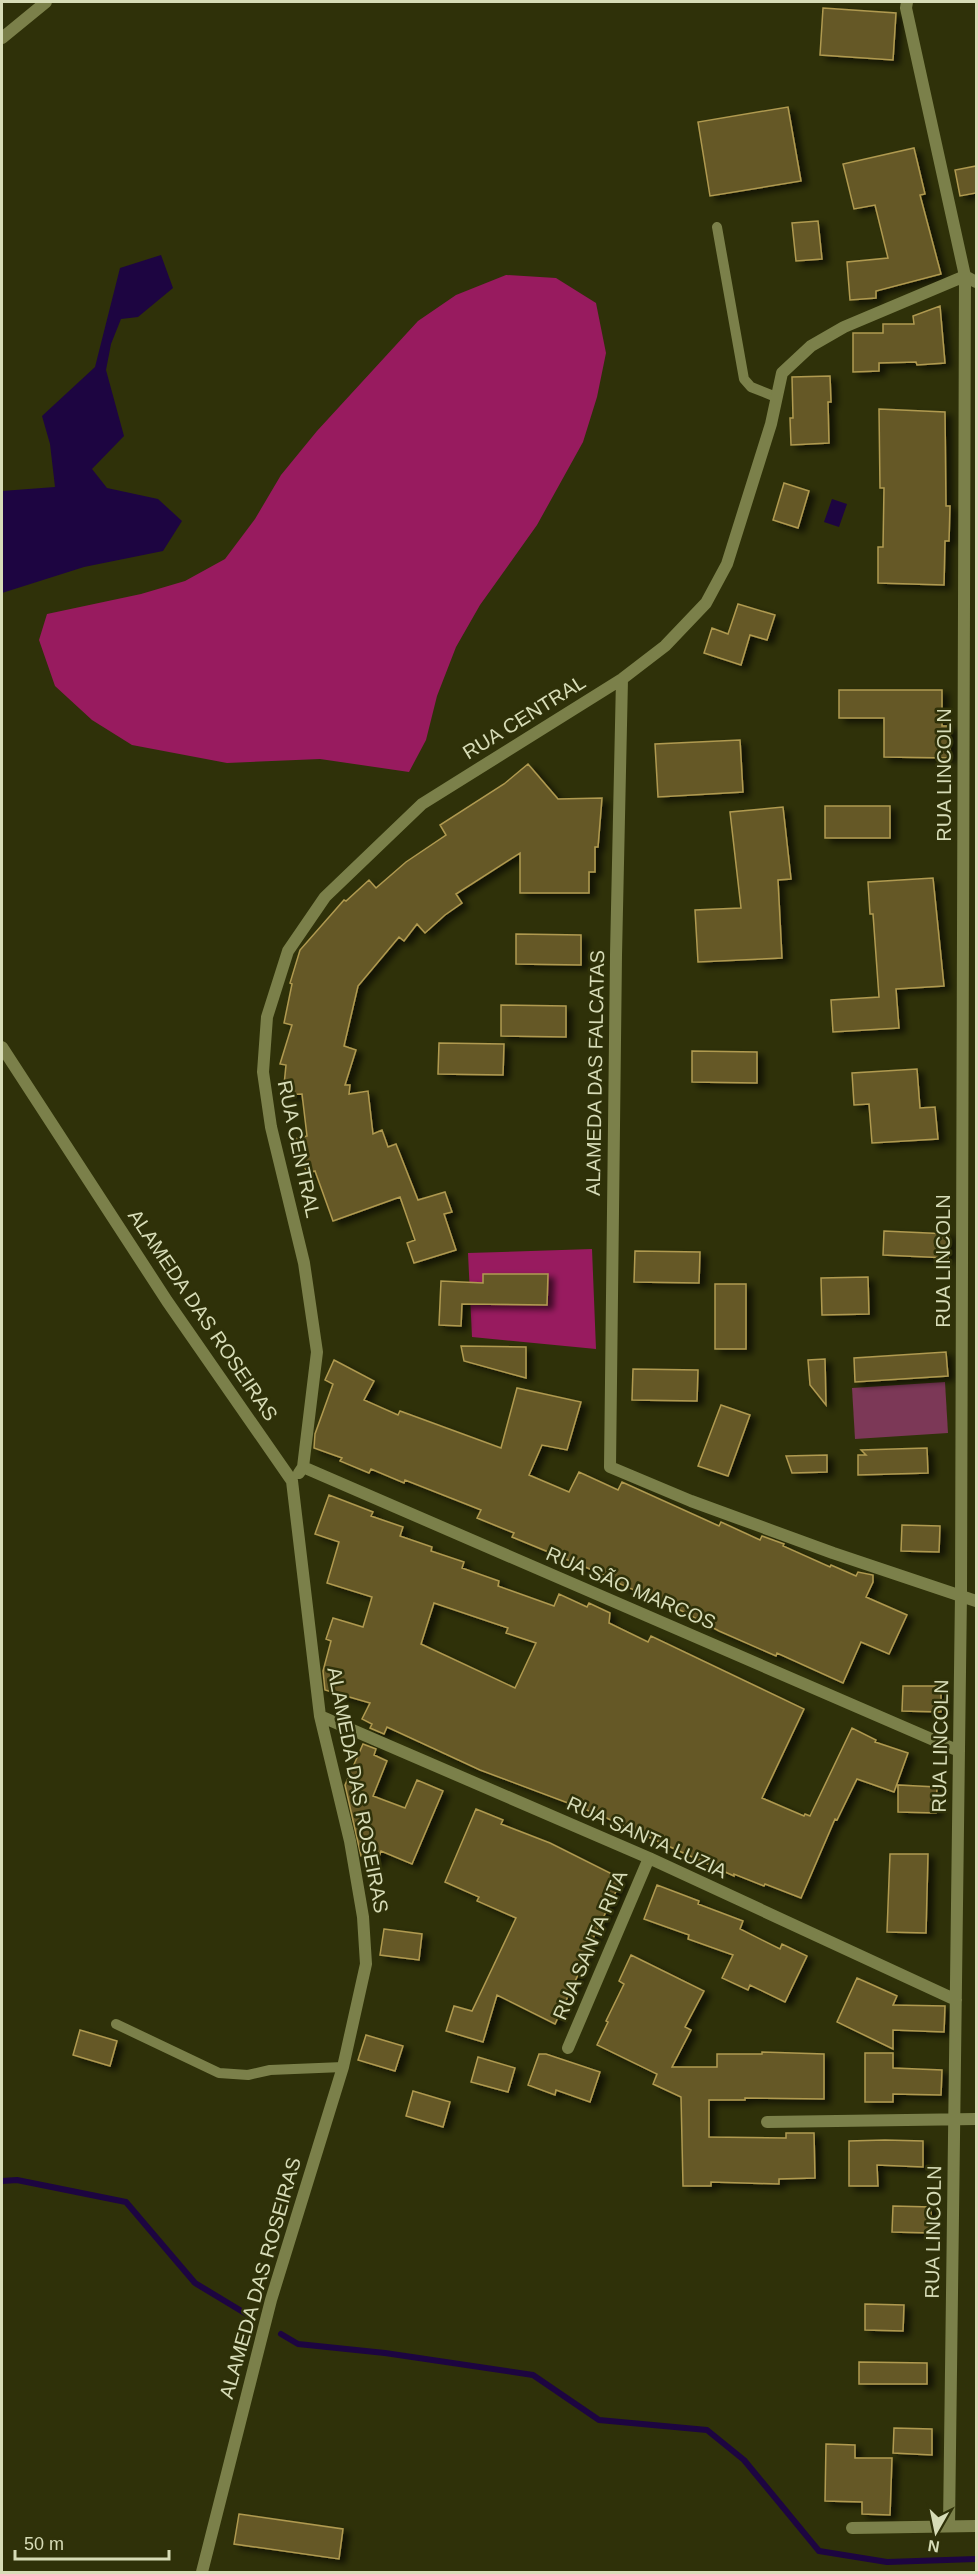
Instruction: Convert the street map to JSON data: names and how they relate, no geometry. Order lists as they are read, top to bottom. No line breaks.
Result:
{"streets":{"street":["RUA CENTRAL","RUA LINCOLN","ALAMEDA DAS FALCATAS","ALAMEDA DAS ROSEIRAS","RUA SÃO MARCOS","RUA SANTA LUZIA","RUA SANTA RITA"]},"crossings":[["RUA CENTRAL","RUA LINCOLN"],["RUA CENTRAL","ALAMEDA DAS FALCATAS"],["RUA CENTRAL","RUA SÃO MARCOS"],["RUA LINCOLN","ALAMEDA DAS FALCATAS"],["RUA LINCOLN","RUA SÃO MARCOS"],["RUA LINCOLN","RUA SANTA LUZIA"],["ALAMEDA DAS ROSEIRAS","RUA SANTA LUZIA"],["RUA SANTA LUZIA","RUA SANTA RITA"]],"scale_bar":"50 m","north":"bottom"}
